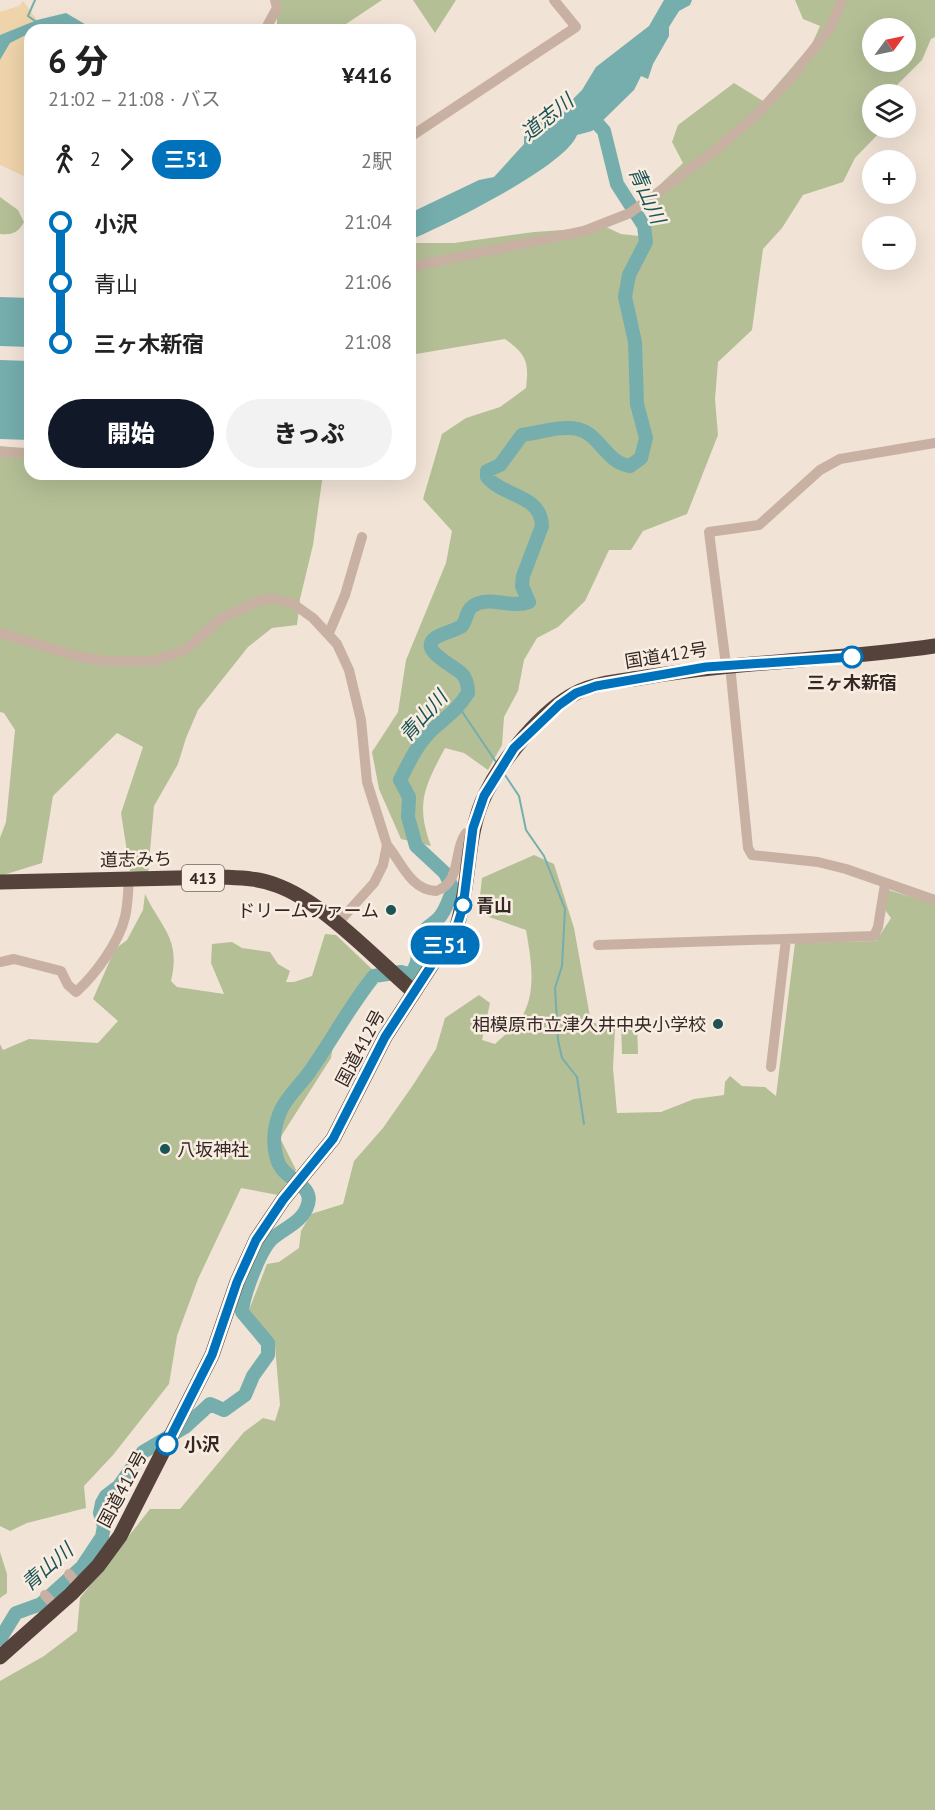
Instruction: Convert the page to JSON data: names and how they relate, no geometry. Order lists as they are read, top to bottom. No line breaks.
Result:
{"streets":{"highway":["国道412号","道志みち","413"]},"crossings":[["国道412号","道志みち"]],"water":["道志川","青山川"],"places":["三ヶ木新宿","青山","ドリームファーム","相模原市立津久井中央小学校","八坂神社","小沢"],"lines":["bus line 三51"],"north":"top right","page":{"on_map":"三51","map_buttons":["+","−"],"heading":["6 分","21:02 – 21:08 · バス","¥416"],"legs":["2","三51","2駅"],"list":[{"name":"小沢","value":"21:04"},{"name":"青山","value":"21:06"},{"name":"三ヶ木新宿","value":"21:08"}],"buttons":["開始","きっぷ"]}}
